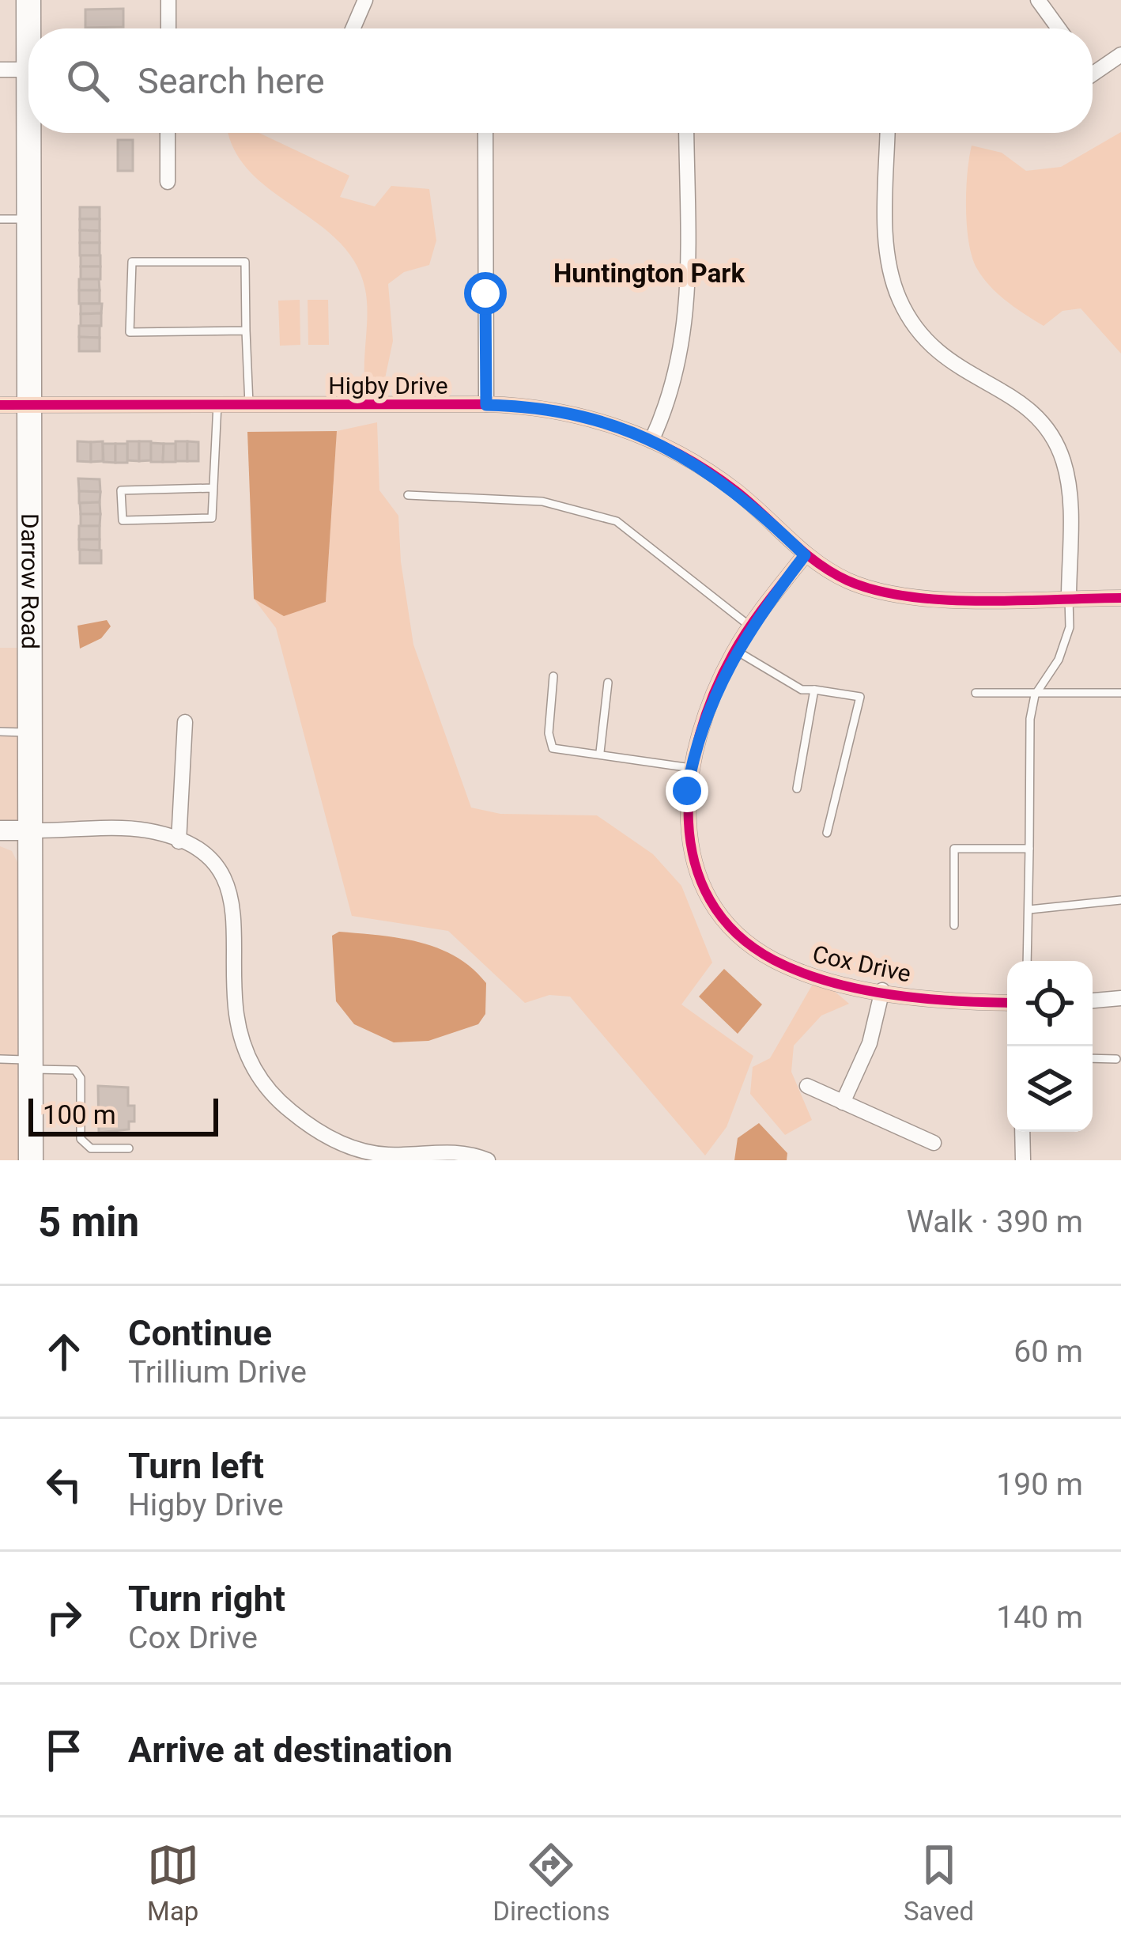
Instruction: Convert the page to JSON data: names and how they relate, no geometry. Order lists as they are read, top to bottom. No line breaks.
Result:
{"streets":{"main road":["Darrow Road"],"street":["Higby Drive","Cox Drive"]},"crossings":[["Higby Drive","Darrow Road"],["Higby Drive","Cox Drive"]],"districts":["Huntington Park"],"scale_bar":"100 m","page":{"search":"Search here","scale":"100 m","heading":["5 min","Walk · 390 m"],"list":[["Continue","Trillium Drive","60 m"],["Turn left","Higby Drive","190 m"],["Turn right","Cox Drive","140 m"],"Arrive at destination"],"nav":["Map","Directions","Saved"]}}
